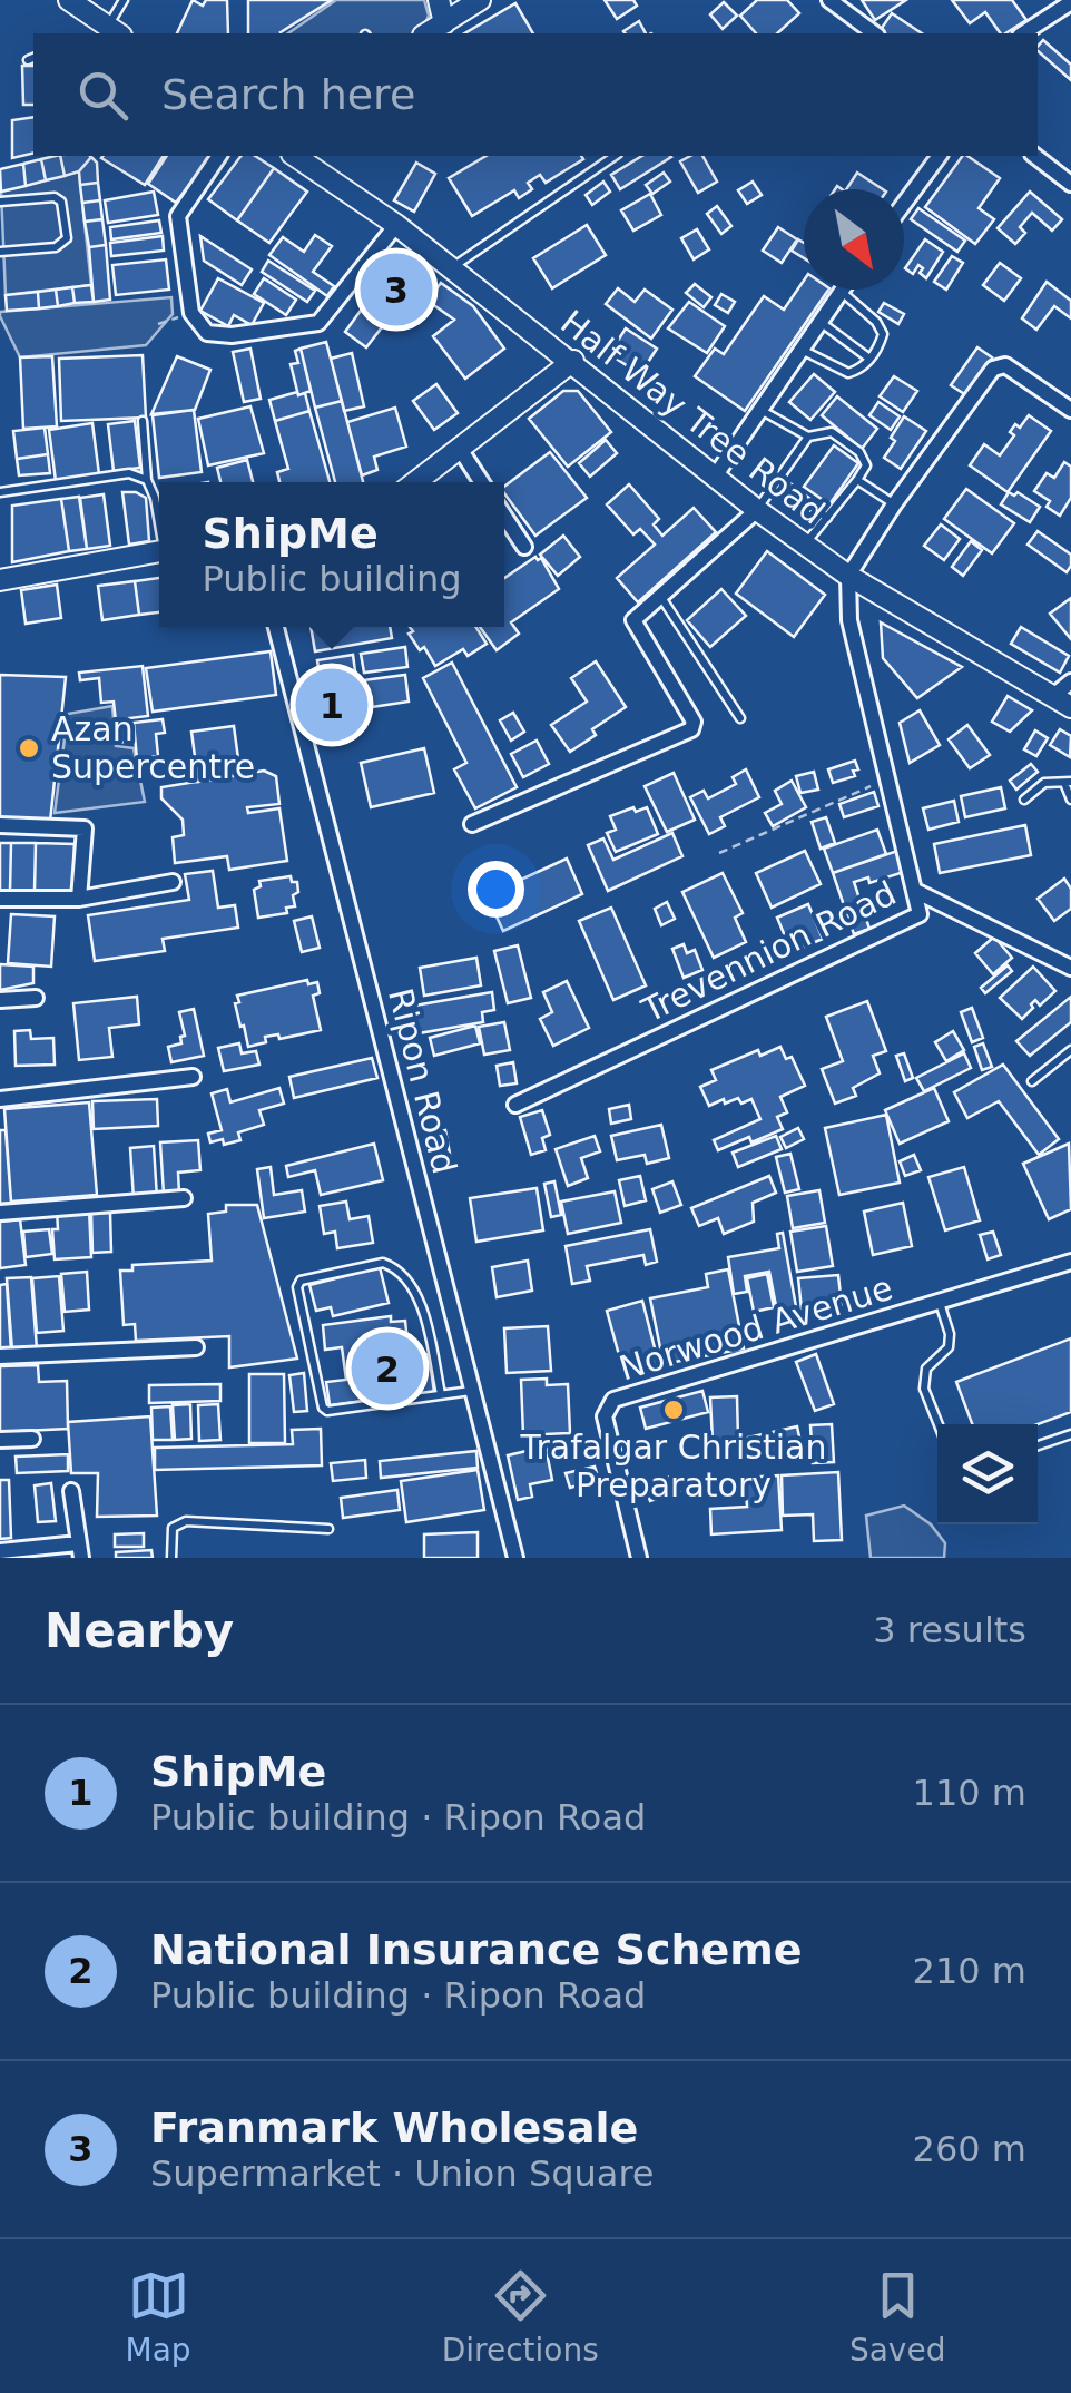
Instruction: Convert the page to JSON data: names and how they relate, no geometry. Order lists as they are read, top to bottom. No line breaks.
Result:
{"streets":{"main road":["Half Way Tree Road"],"street":["Trevennion Road","Ripon Road","Norwood Avenue"]},"crossings":[["Half Way Tree Road","Trevennion Road"]],"places":["Azan Supercentre","Trafalgar Christian Preparatory"],"north":"bottom right","page":{"search":"Search here","pins":["3","1","2"],"popup":["ShipMe","Public building"],"heading":["Nearby","3 results"],"list":[{"mark":"1","name":"ShipMe","note":"Public building · Ripon Road","value":"110 m"},{"mark":"2","name":"National Insurance Scheme","note":"Public building · Ripon Road","value":"210 m"},{"mark":"3","name":"Franmark Wholesale","note":"Supermarket · Union Square","value":"260 m"}],"nav":["Map","Directions","Saved"]}}
